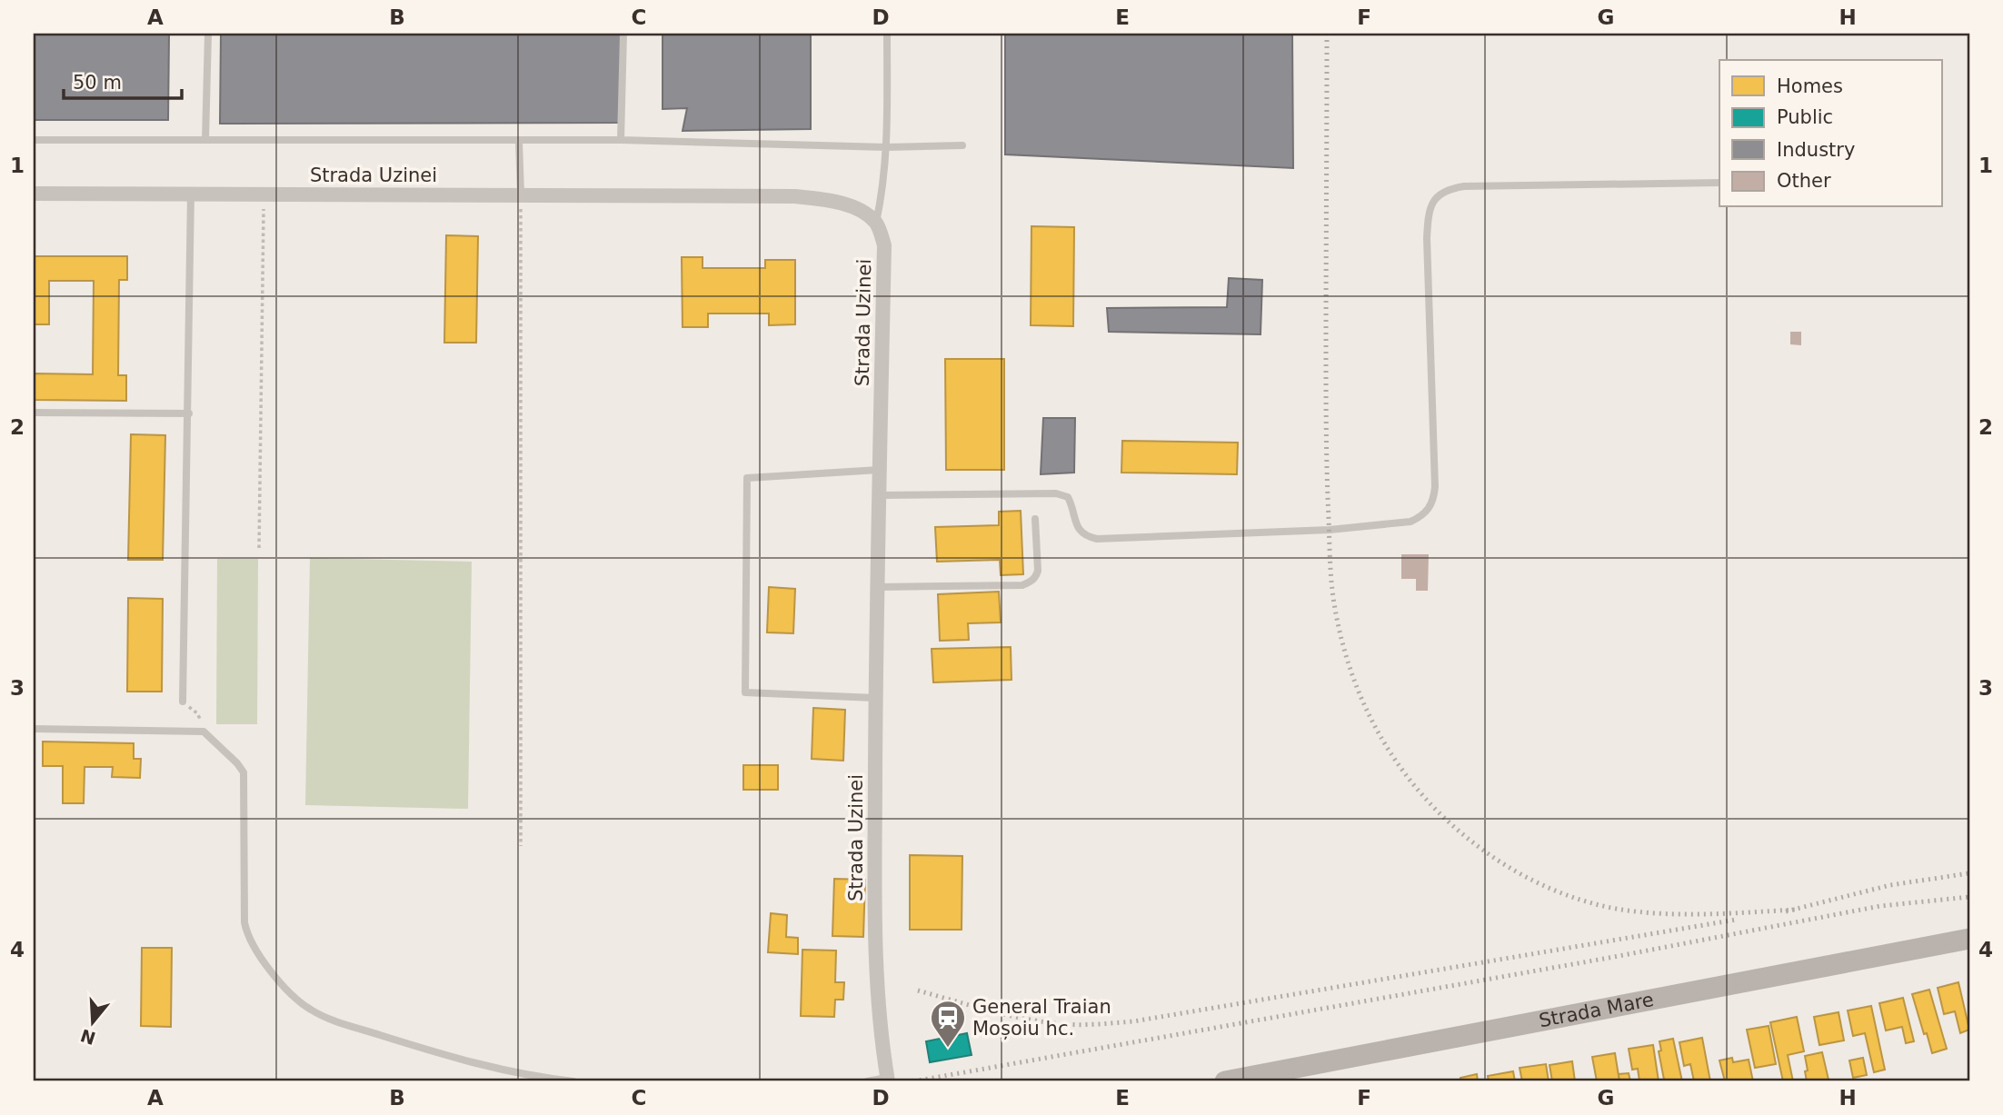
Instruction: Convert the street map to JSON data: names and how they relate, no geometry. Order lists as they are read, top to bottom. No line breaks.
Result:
{"streets":{"main road":["Strada Mare"],"street":["Strada Uzinei"]},"places":{"station":["General Traian Moșoiu hc."]},"legend":["Homes","Public","Industry","Other"],"scale_bar":"50 m","north":"bottom","grid":{"columns":["A","B","C","D","E","F","G","H"],"rows":["1","2","3","4"]}}
